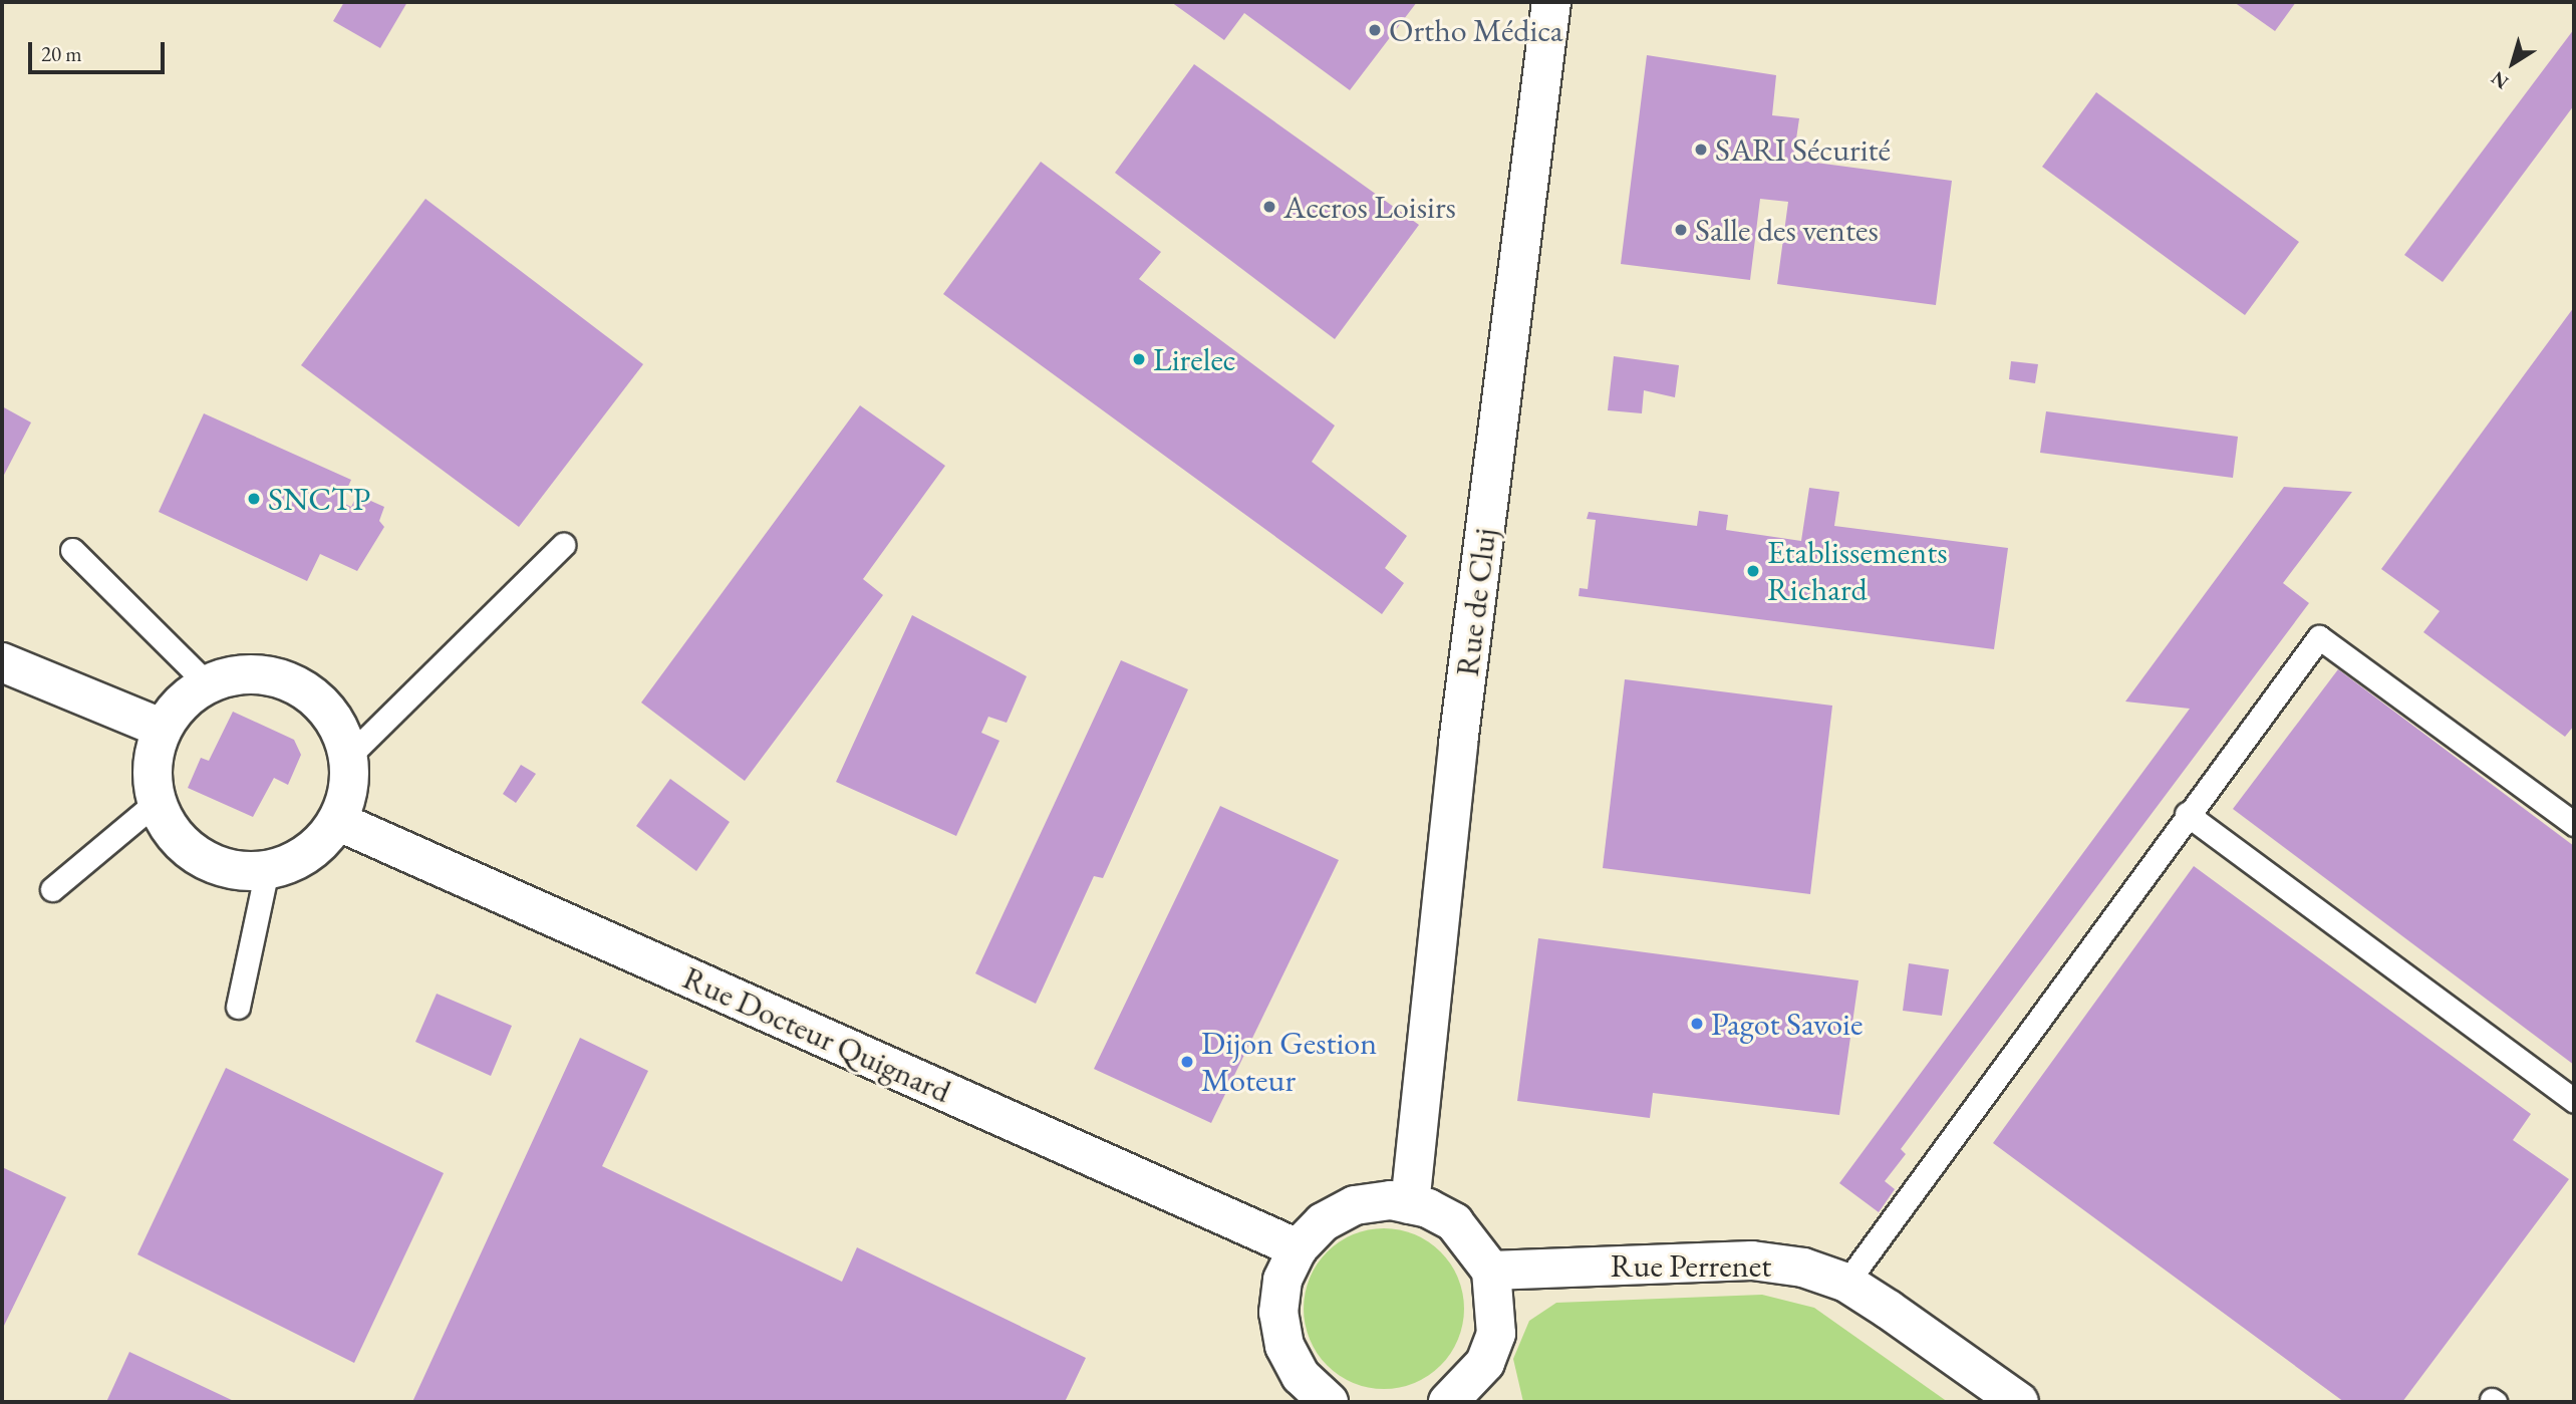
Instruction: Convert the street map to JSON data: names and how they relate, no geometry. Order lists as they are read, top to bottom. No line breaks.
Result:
{"streets":{"street":["Rue de Cluj","Rue Docteur Quignard","Rue Perrenet"]},"places":["Ortho Médica","SARI Sécurité","Accros Loisirs","Salle des ventes","Lirelec","SNCTP","Etablissements Richard","Pagot Savoie","Dijon Gestion Moteur"],"scale_bar":"20 m","north":"bottom left"}
